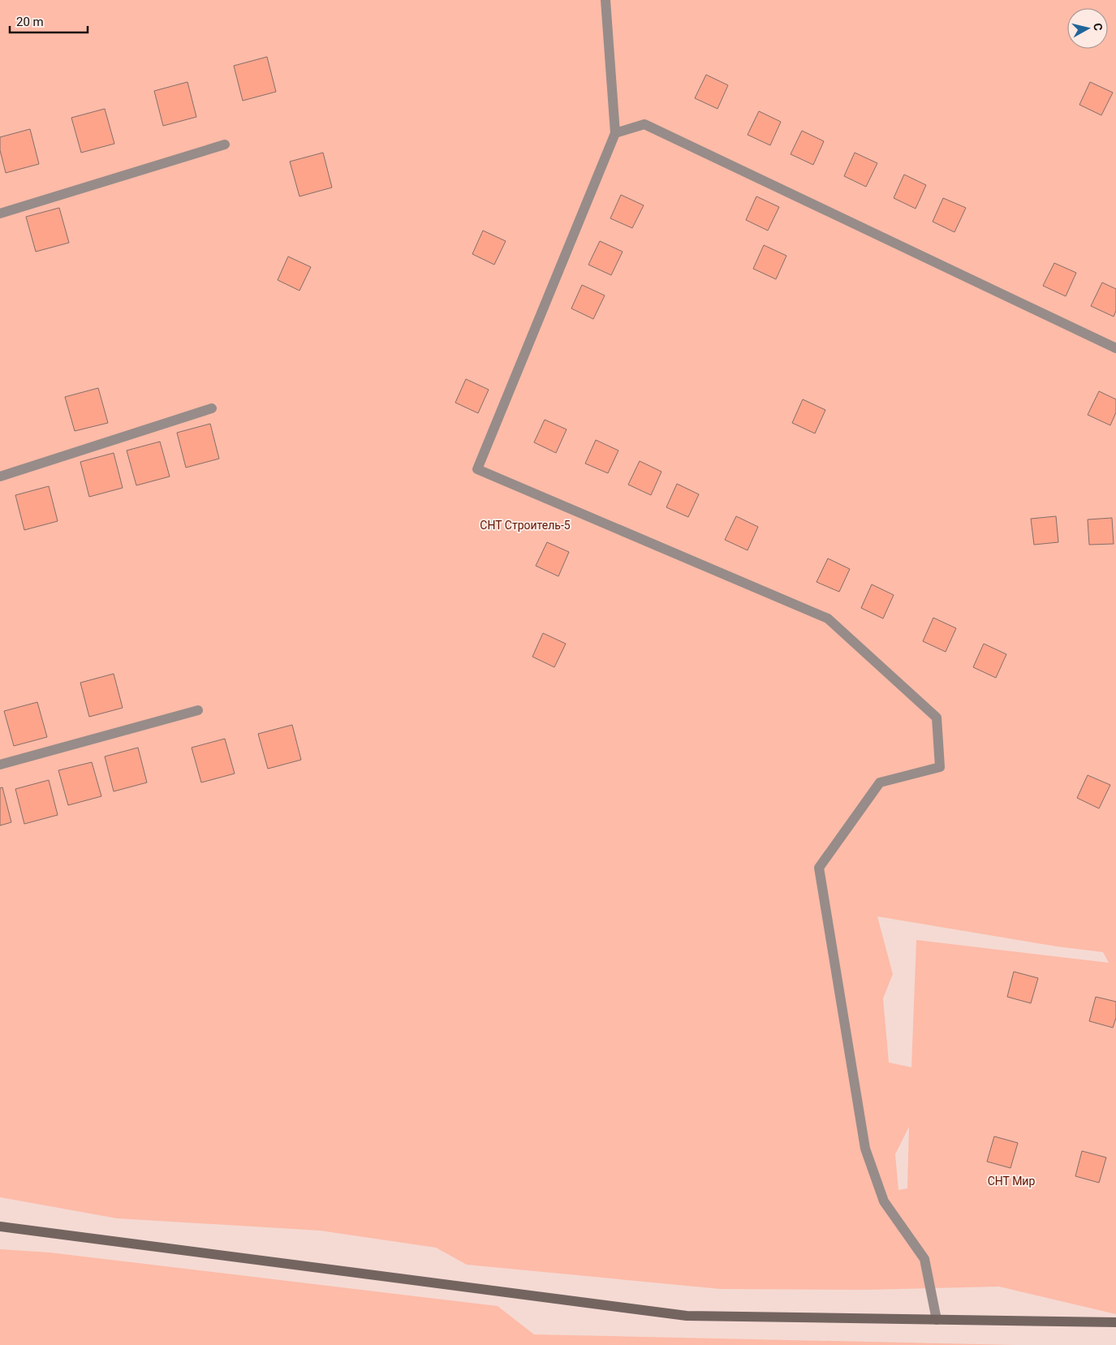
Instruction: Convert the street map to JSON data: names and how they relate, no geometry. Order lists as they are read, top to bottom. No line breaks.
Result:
{"parks":["СНТ Строитель-5","СНТ Мир"],"scale_bar":"20 m","north":"right"}
